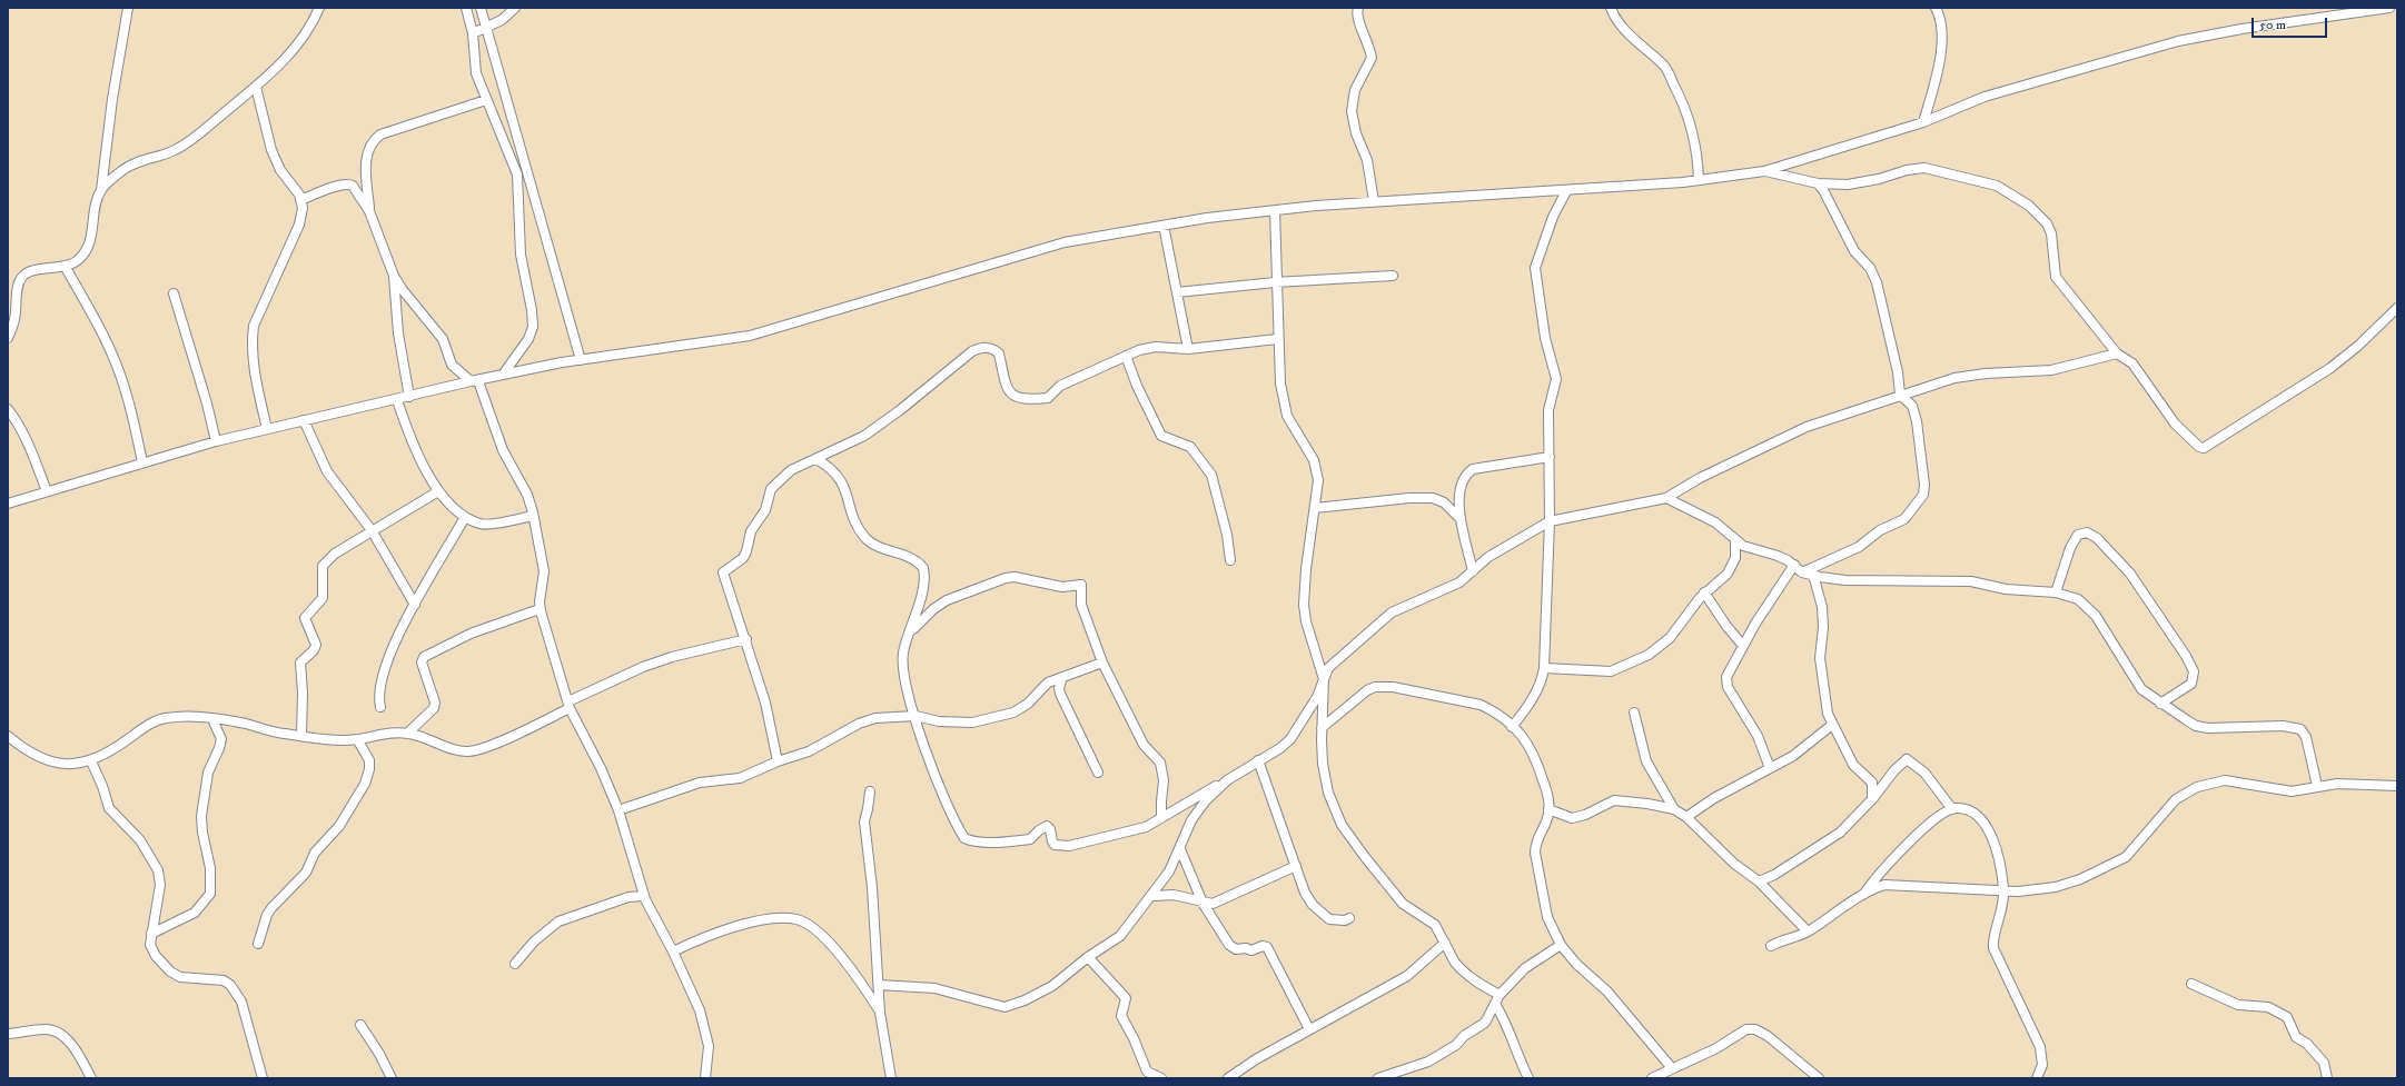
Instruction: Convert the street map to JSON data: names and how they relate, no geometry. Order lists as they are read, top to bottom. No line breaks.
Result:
{"scale_bar":"50 m"}
